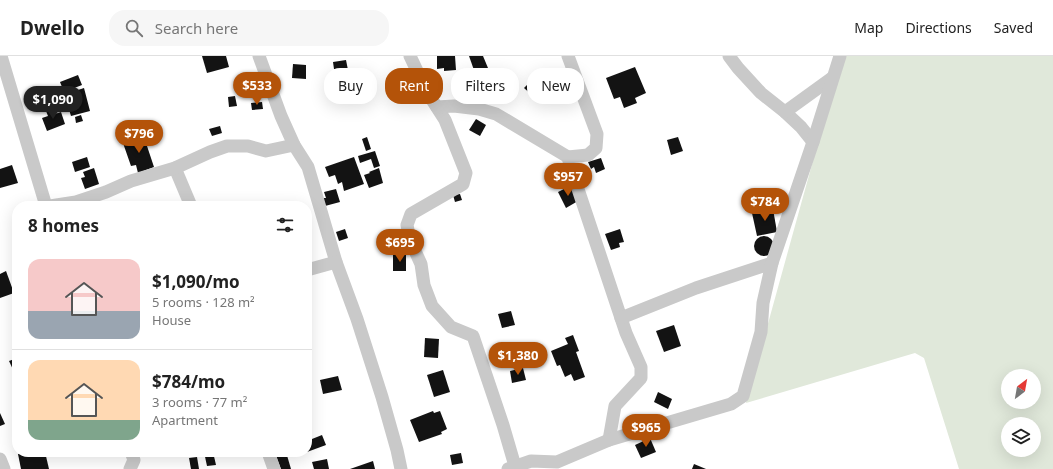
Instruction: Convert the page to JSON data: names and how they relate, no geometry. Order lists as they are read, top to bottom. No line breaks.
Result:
{"north":"top right","page":{"header":"Dwello","search":"Search here","nav":["Map","Directions","Saved"],"chip":["Buy","Rent","Filters","New"],"price":["$533","$1,090","$796","$957","$784","$695","$1,380","$965"],"heading":"8 homes","list":[{"name":"$1,090/mo","note":"5 rooms · 128 m² · House"},{"name":"$784/mo","note":"3 rooms · 77 m² · Apartment"}]}}
